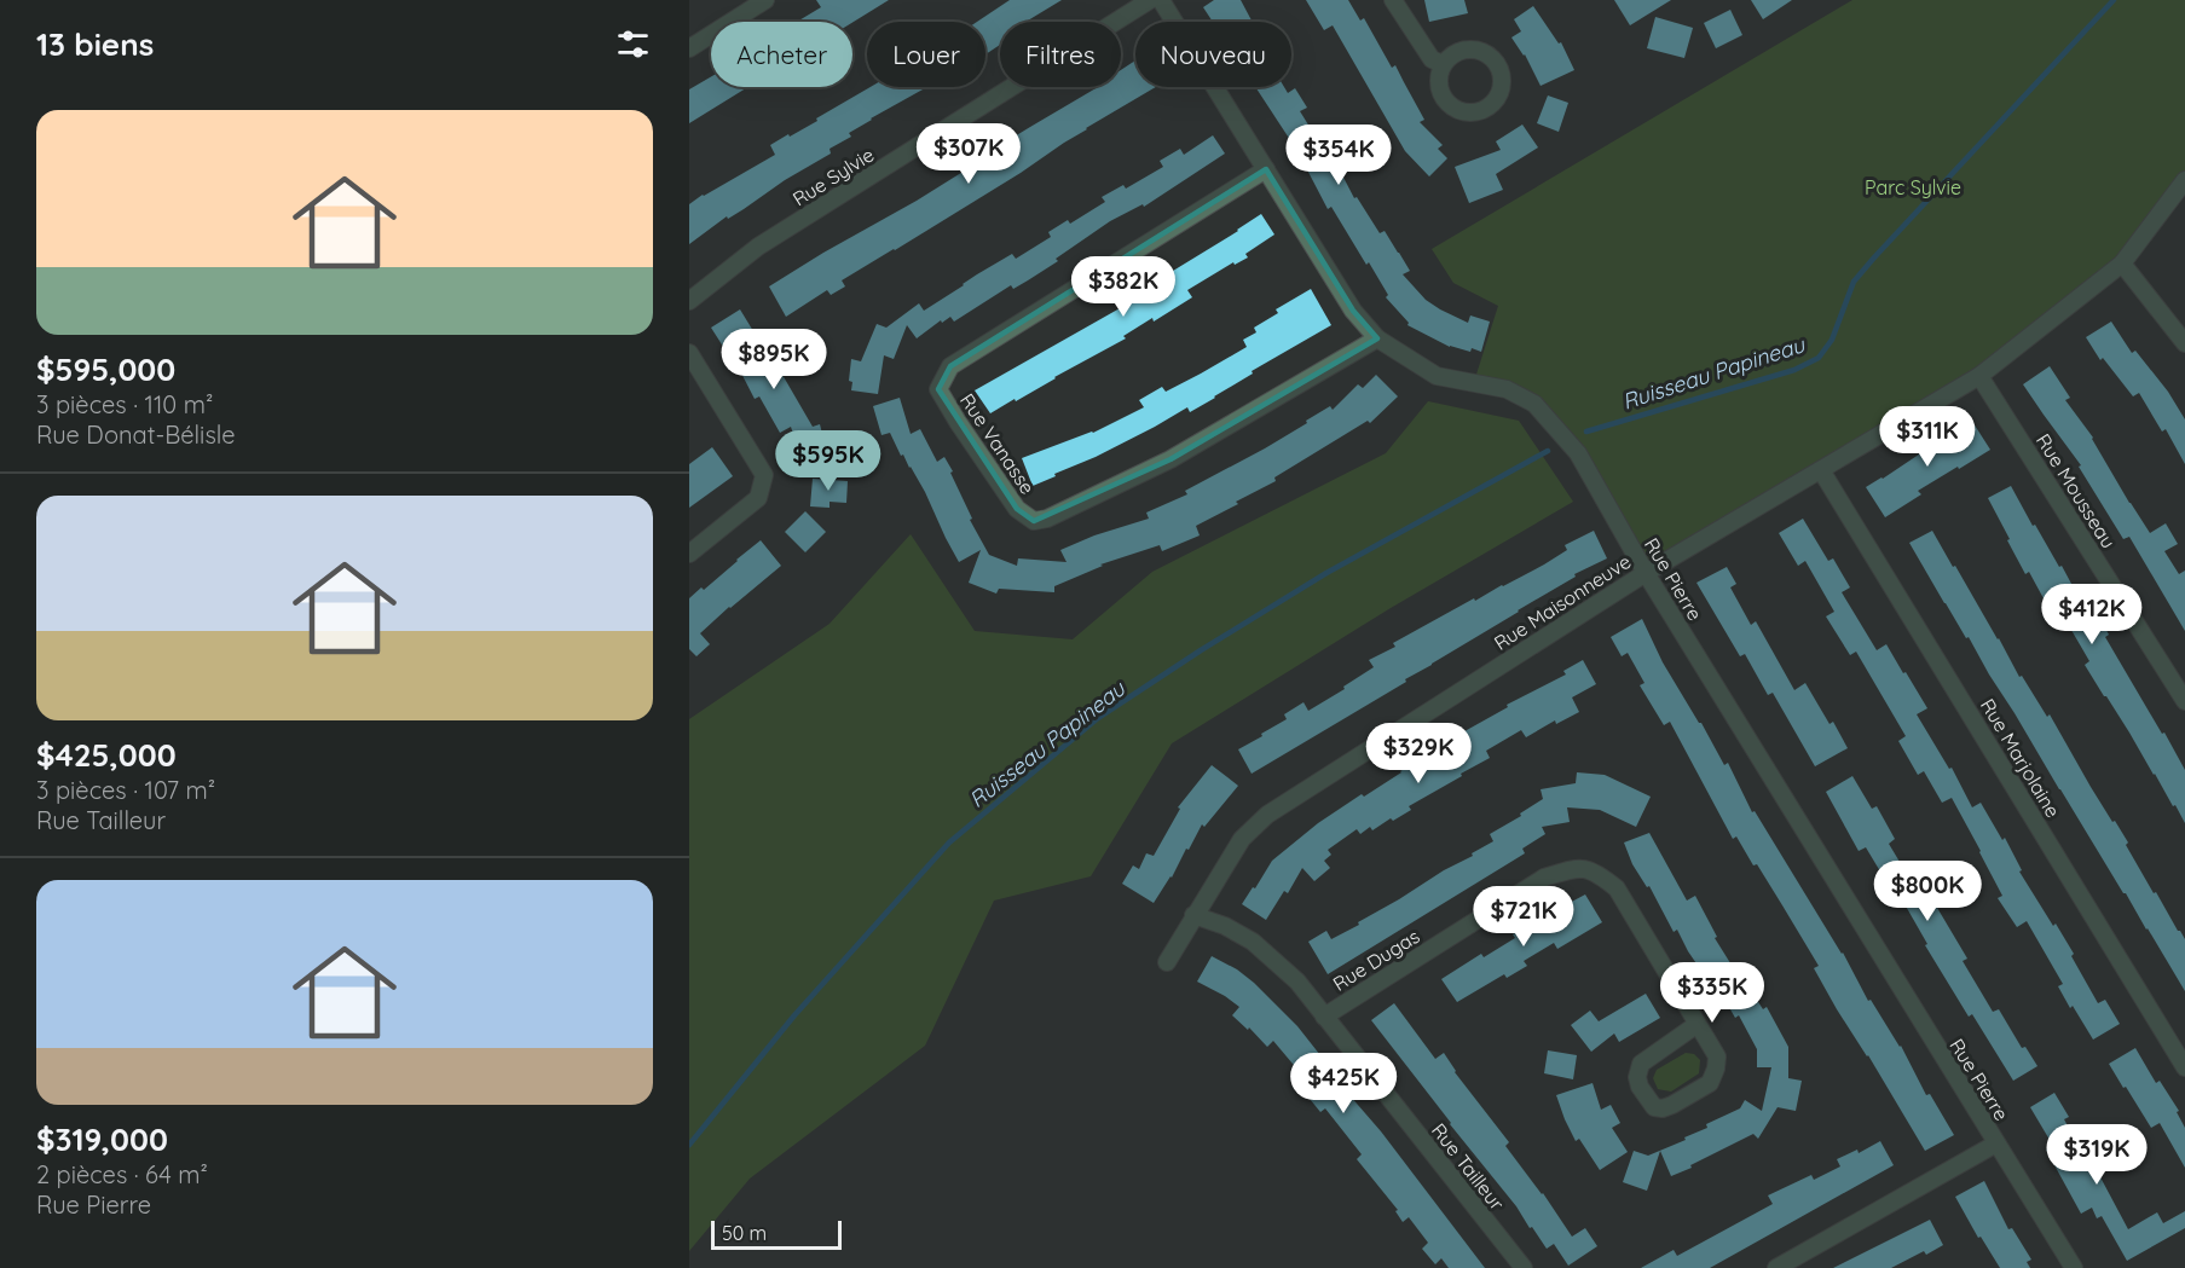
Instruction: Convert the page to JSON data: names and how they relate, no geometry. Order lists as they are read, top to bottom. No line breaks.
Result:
{"streets":{"street":["Rue Sylvie","Rue Vanasse","Rue Mousseau","Rue Pierre","Rue Maisonneuve","Rue Marjolaine","Rue Dugas","Rue Tailleur"]},"crossings":[["Rue Vanasse","Rue Pierre"],["Rue Mousseau","Rue Maisonneuve"],["Rue Pierre","Rue Maisonneuve"],["Rue Maisonneuve","Rue Marjolaine"],["Rue Maisonneuve","Rue Tailleur"],["Rue Dugas","Rue Tailleur"]],"water":["Ruisseau Papineau"],"parks":["Parc Sylvie"],"scale_bar":"50 m","page":{"heading":"13 biens","chip":["Acheter","Louer","Filtres","Nouveau"],"list":[{"name":"$595,000","note":"3 pièces · 110 m² · Rue Donat-Bélisle"},{"name":"$425,000","note":"3 pièces · 107 m² · Rue Tailleur"},{"name":"$319,000","note":"2 pièces · 64 m² · Rue Pierre"}],"price":["$307K","$354K","$382K","$895K","$311K","$595K","$412K","$329K","$800K","$721K","$335K","$425K","$319K"],"scale":"50 m"}}
